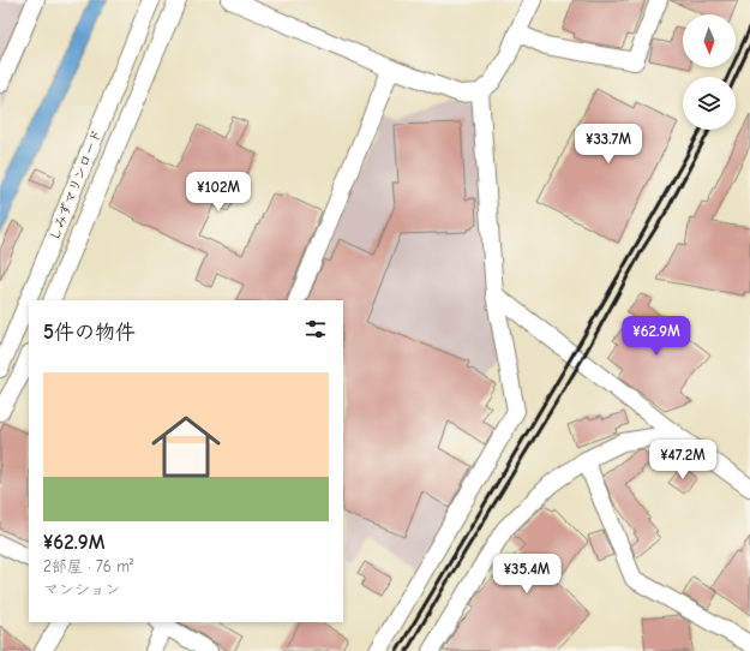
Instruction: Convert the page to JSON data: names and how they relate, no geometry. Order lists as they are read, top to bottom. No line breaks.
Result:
{"streets":{"street":["しみずマリンロード"]},"north":"bottom","page":{"price":["¥33.7M","¥102M","¥62.9M","¥47.2M","¥35.4M"],"heading":"5件の物件","list":[{"name":"¥62.9M","note":"2部屋 · 76 m² · マンション"}]}}
